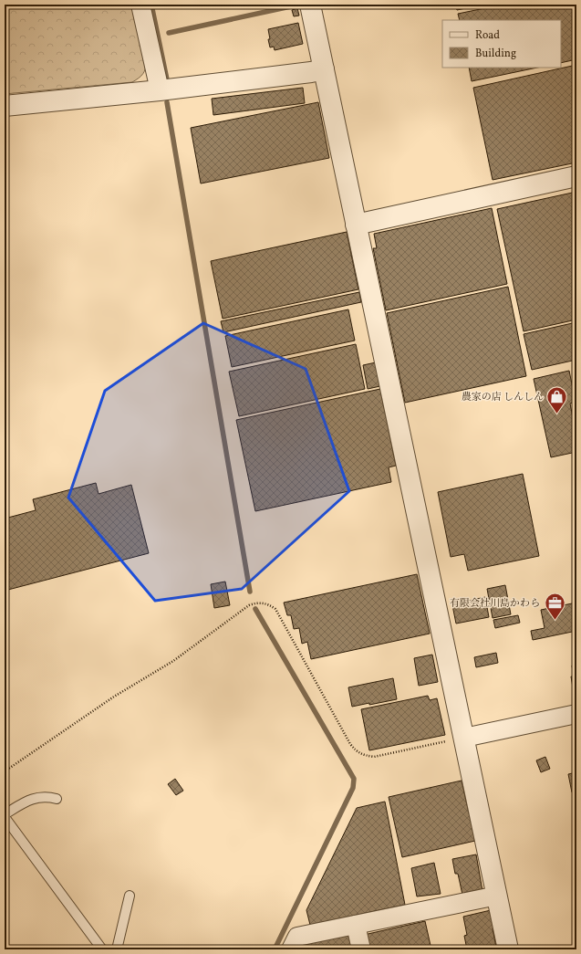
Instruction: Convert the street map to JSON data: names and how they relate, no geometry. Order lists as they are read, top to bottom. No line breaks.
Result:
{"places":{"shop":["農家の店 しんしん"],"office":["有限会社川島かわら"]},"legend":["Road","Building"]}
